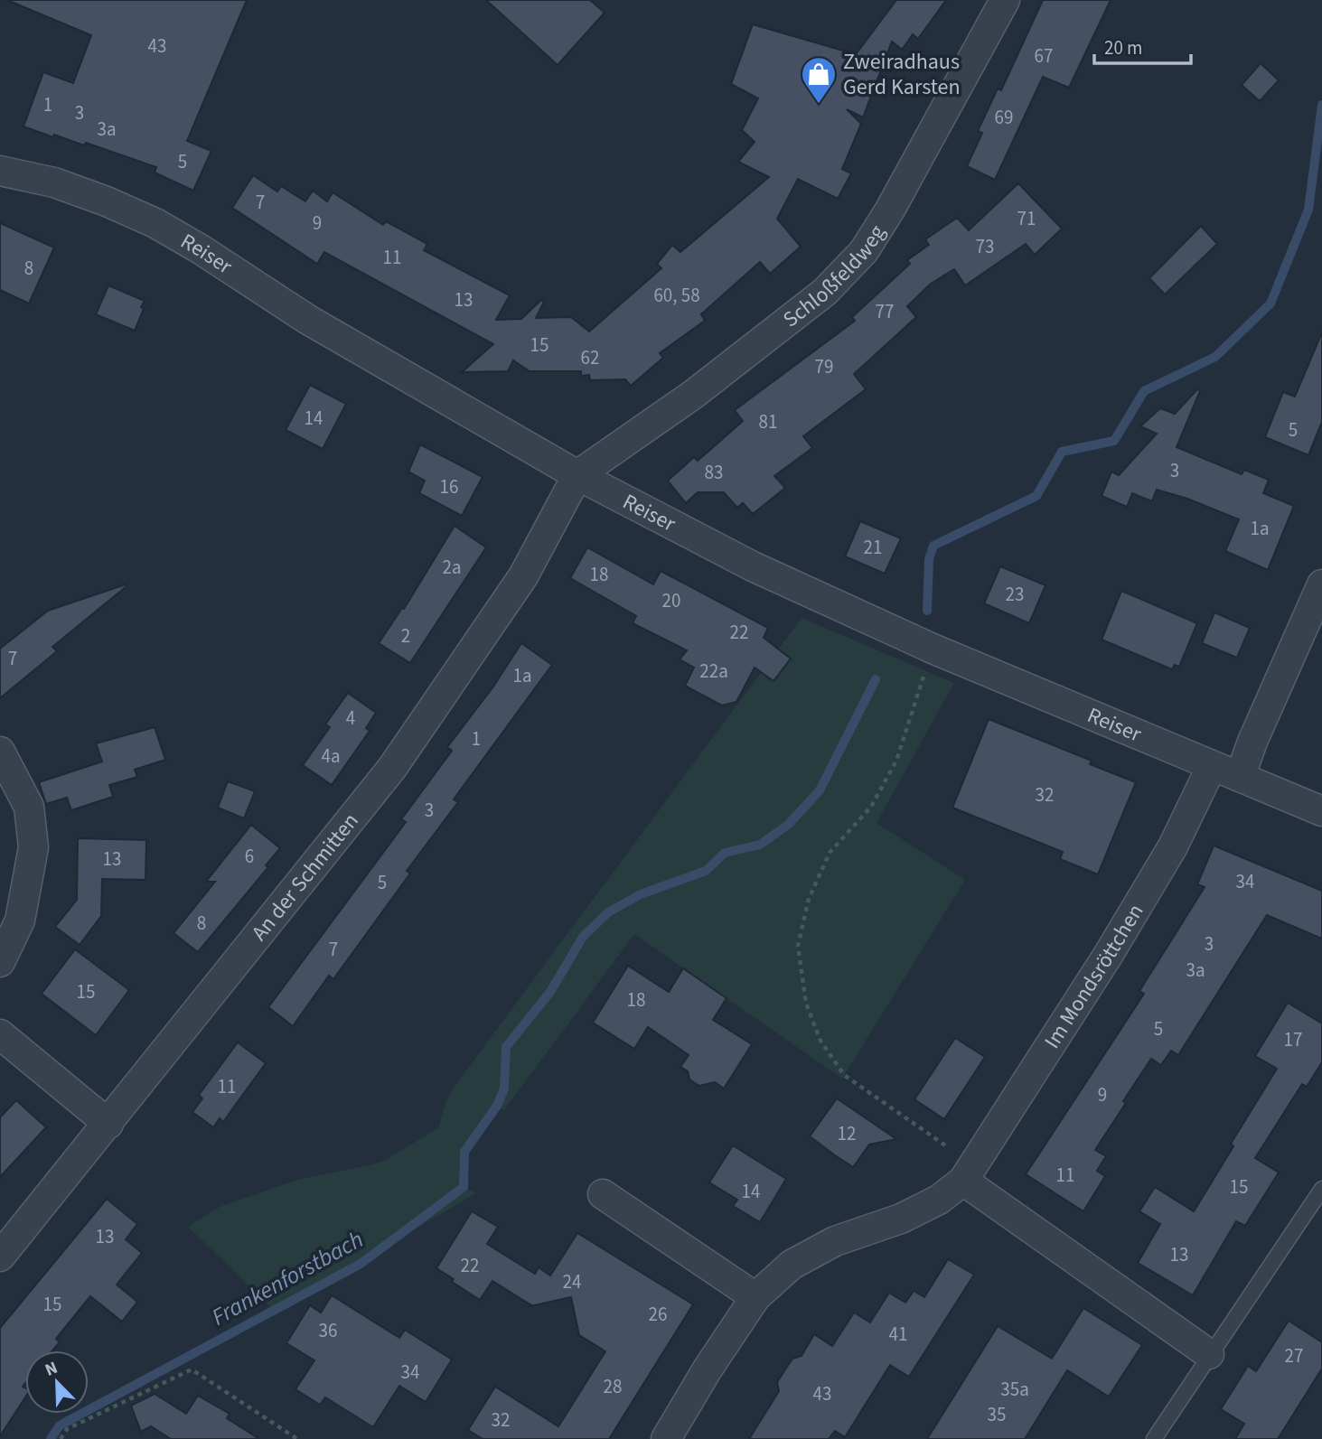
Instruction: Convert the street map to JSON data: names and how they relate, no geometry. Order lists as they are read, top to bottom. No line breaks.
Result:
{"streets":{"street":["Reiser","Schloßfeldweg","An der Schmitten","Im Mondsröttchen"]},"crossings":[["Reiser","Schloßfeldweg"],["Reiser","An der Schmitten"],["Reiser","Im Mondsröttchen"],["Schloßfeldweg","An der Schmitten"]],"water":["Frankenforstbach"],"places":{"shop":["Zweiradhaus Gerd Karsten"]},"house_numbers":["43","67","1","3","69","3a","5","7","71","9","73","11","8","60, 58","13","77","15","62","79","14","81","5","3","83","16","1a","21","2a","18","23","20","22","2","7","22a","1a","4","1","4a","32","3","6","13","34","5","8","3","7","3a","15","18","5","17","11","9","12","11","15","14","13","13","22","24","15","26","36","41","27","34","28","35a","43","35","32"],"scale_bar":"20 m","north":"top left"}
